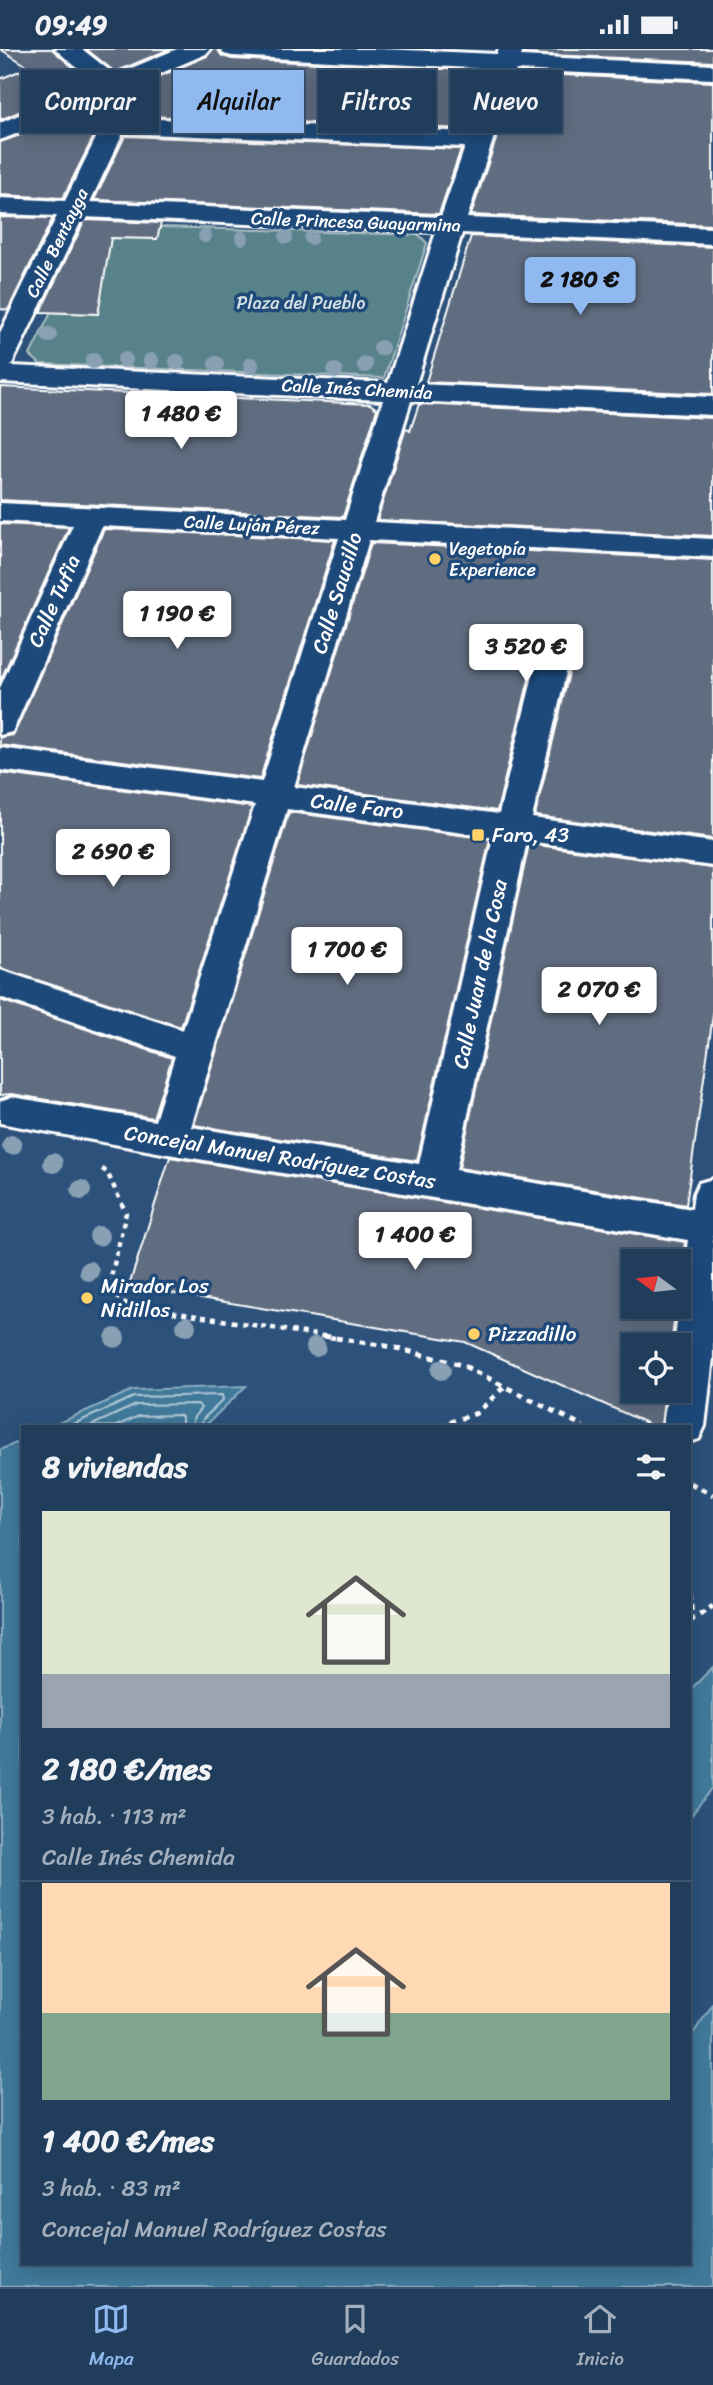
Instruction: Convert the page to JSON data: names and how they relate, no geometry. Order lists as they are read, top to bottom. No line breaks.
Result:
{"streets":{"street":["Calle Princesa Guayarmina","Calle Bentayga","Calle Inés Chemida","Calle Luján Pérez","Calle Saucillo","Calle Tufia","Calle Faro","Calle Juan de la Cosa","Concejal Manuel Rodríguez Costas"]},"crossings":[["Calle Princesa Guayarmina","Calle Bentayga"],["Calle Princesa Guayarmina","Calle Saucillo"],["Calle Inés Chemida","Calle Saucillo"],["Calle Luján Pérez","Calle Saucillo"],["Calle Luján Pérez","Calle Tufia"],["Calle Saucillo","Calle Faro"],["Calle Saucillo","Concejal Manuel Rodríguez Costas"],["Calle Faro","Calle Juan de la Cosa"],["Calle Juan de la Cosa","Concejal Manuel Rodríguez Costas"]],"parks":["Plaza del Pueblo"],"places":{"other":["Vegetopía Experience","Mirador Los Nidillos","Pizzadillo"],"transit":["Faro, 43"]},"north":"left","page":{"status":"09:49","chip":["Comprar","Alquilar","Filtros","Nuevo"],"price":["2 180 €","1 480 €","1 190 €","3 520 €","2 690 €","1 700 €","2 070 €","1 400 €"],"heading":"8 viviendas","list":[{"name":"2 180 €/mes","note":"3 hab. · 113 m² · Calle Inés Chemida"},{"name":"1 400 €/mes","note":"3 hab. · 83 m² · Concejal Manuel Rodríguez Costas"}],"tabs":["Mapa","Guardados","Inicio"]}}
